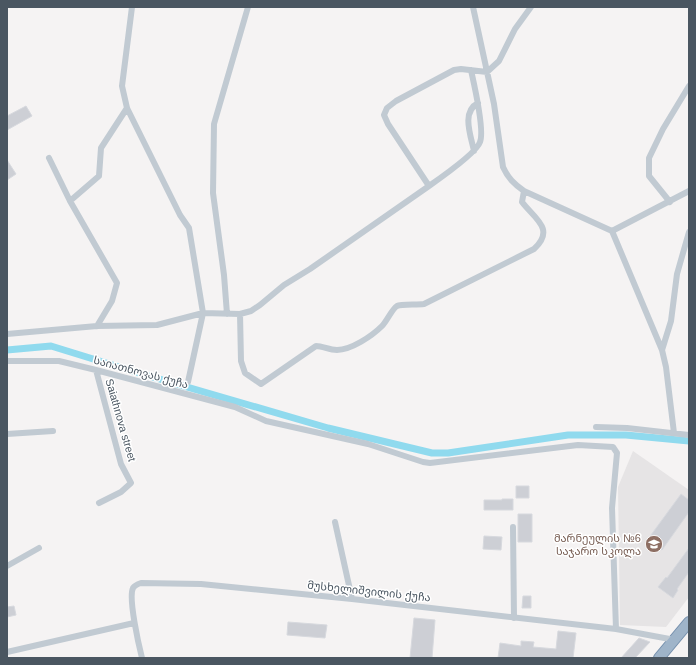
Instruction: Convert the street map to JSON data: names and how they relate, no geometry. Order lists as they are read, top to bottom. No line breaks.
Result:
{"streets":{"street":["საიათნოვას ქუჩა","Saiathnova street","მუსხელიშვილის ქუჩა"]},"crossings":[["საიათნოვას ქუჩა","Saiathnova street"],["საიათნოვას ქუჩა","მუსხელიშვილის ქუჩა"]],"places":{"school or university":["მარნეულის №6 საჯარო სკოლა"]}}
